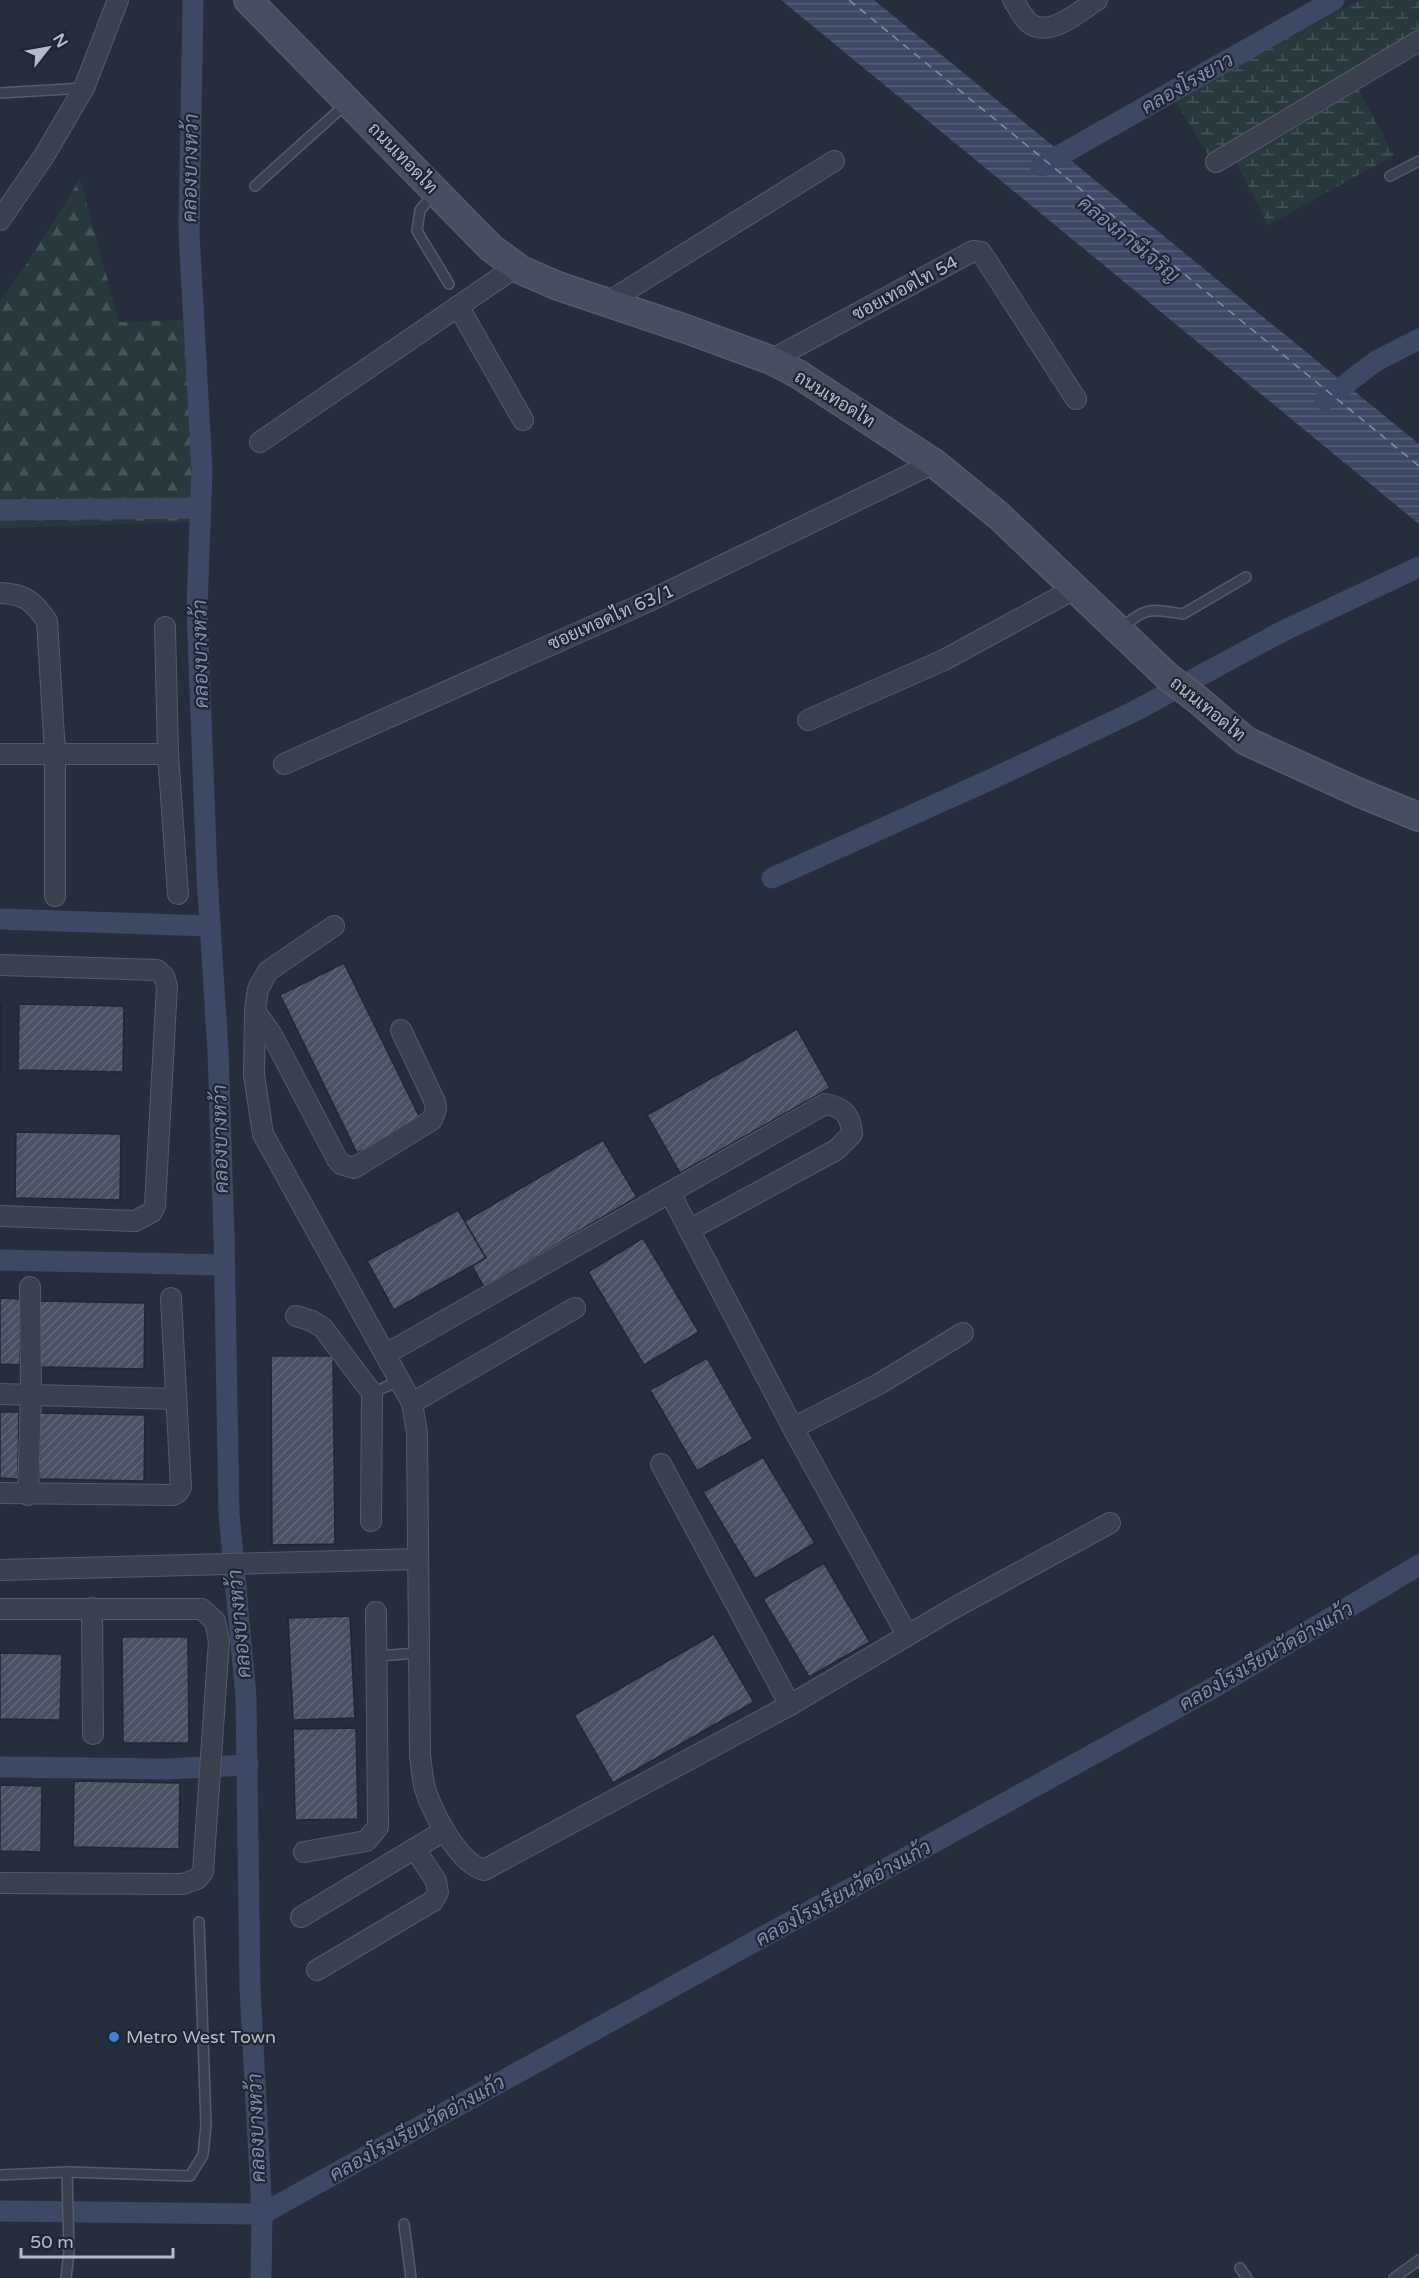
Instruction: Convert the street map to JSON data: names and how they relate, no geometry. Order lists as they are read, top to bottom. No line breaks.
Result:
{"streets":{"main road":["ถนนเทอดไท"],"street":["ซอยเทอดไท 54","ซอยเทอดไท 63/1"]},"crossings":[["ถนนเทอดไท","ซอยเทอดไท 54"],["ถนนเทอดไท","ซอยเทอดไท 63/1"]],"water":["คลองโรงยาว","คลองบางหว้า","คลองภาษีเจริญ","คลองโรงเรียนวัดอ่างแก้ว"],"places":["Metro West Town"],"scale_bar":"50 m","north":"top right"}
